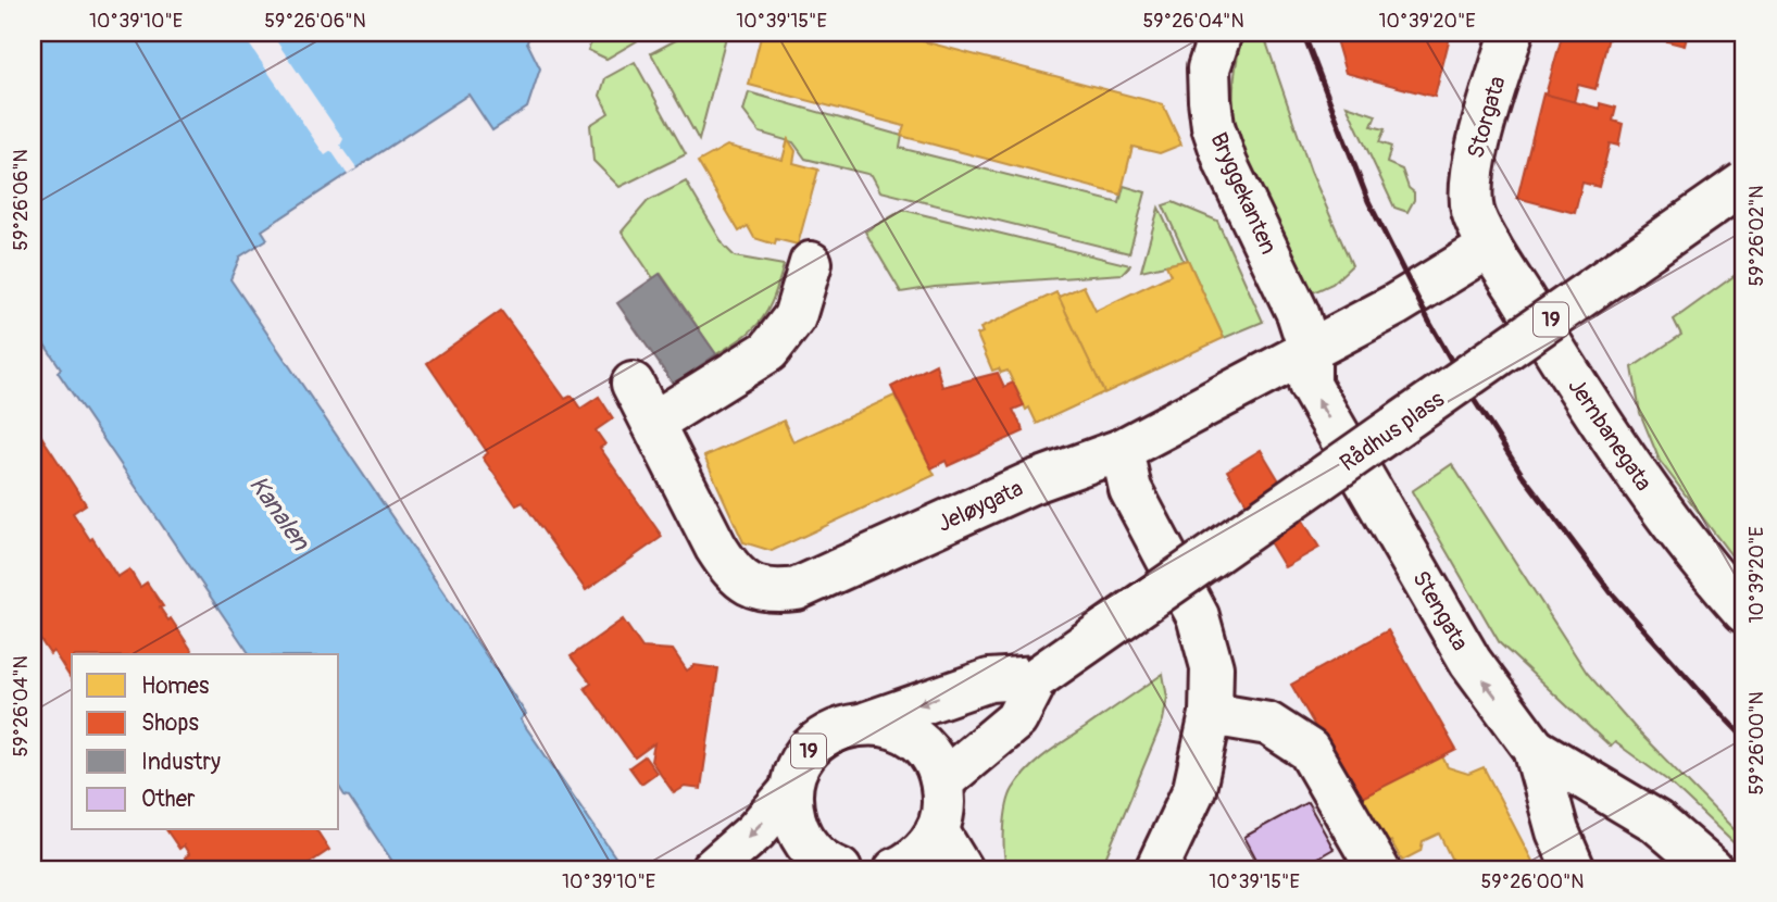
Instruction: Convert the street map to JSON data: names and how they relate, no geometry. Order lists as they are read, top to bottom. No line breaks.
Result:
{"streets":{"main road":["Storgata","Bryggekanten","19","Rådhus plass","Jernbanegata","Jeløygata","Stengata"]},"crossings":[["Storgata","Jernbanegata"],["Storgata","Jeløygata"],["Bryggekanten","Jeløygata"],["Bryggekanten","Stengata"],["19","Rådhus plass"],["Jernbanegata","Jeløygata"],["Jeløygata","Stengata"]],"water":["Kanalen"],"legend":["Homes","Shops","Industry","Other"],"coordinates":["10°39'10\"E","59°26'06\"N","10°39'15\"E","59°26'04\"N","10°39'20\"E","59°26'02\"N","59°26'00\"N"]}
